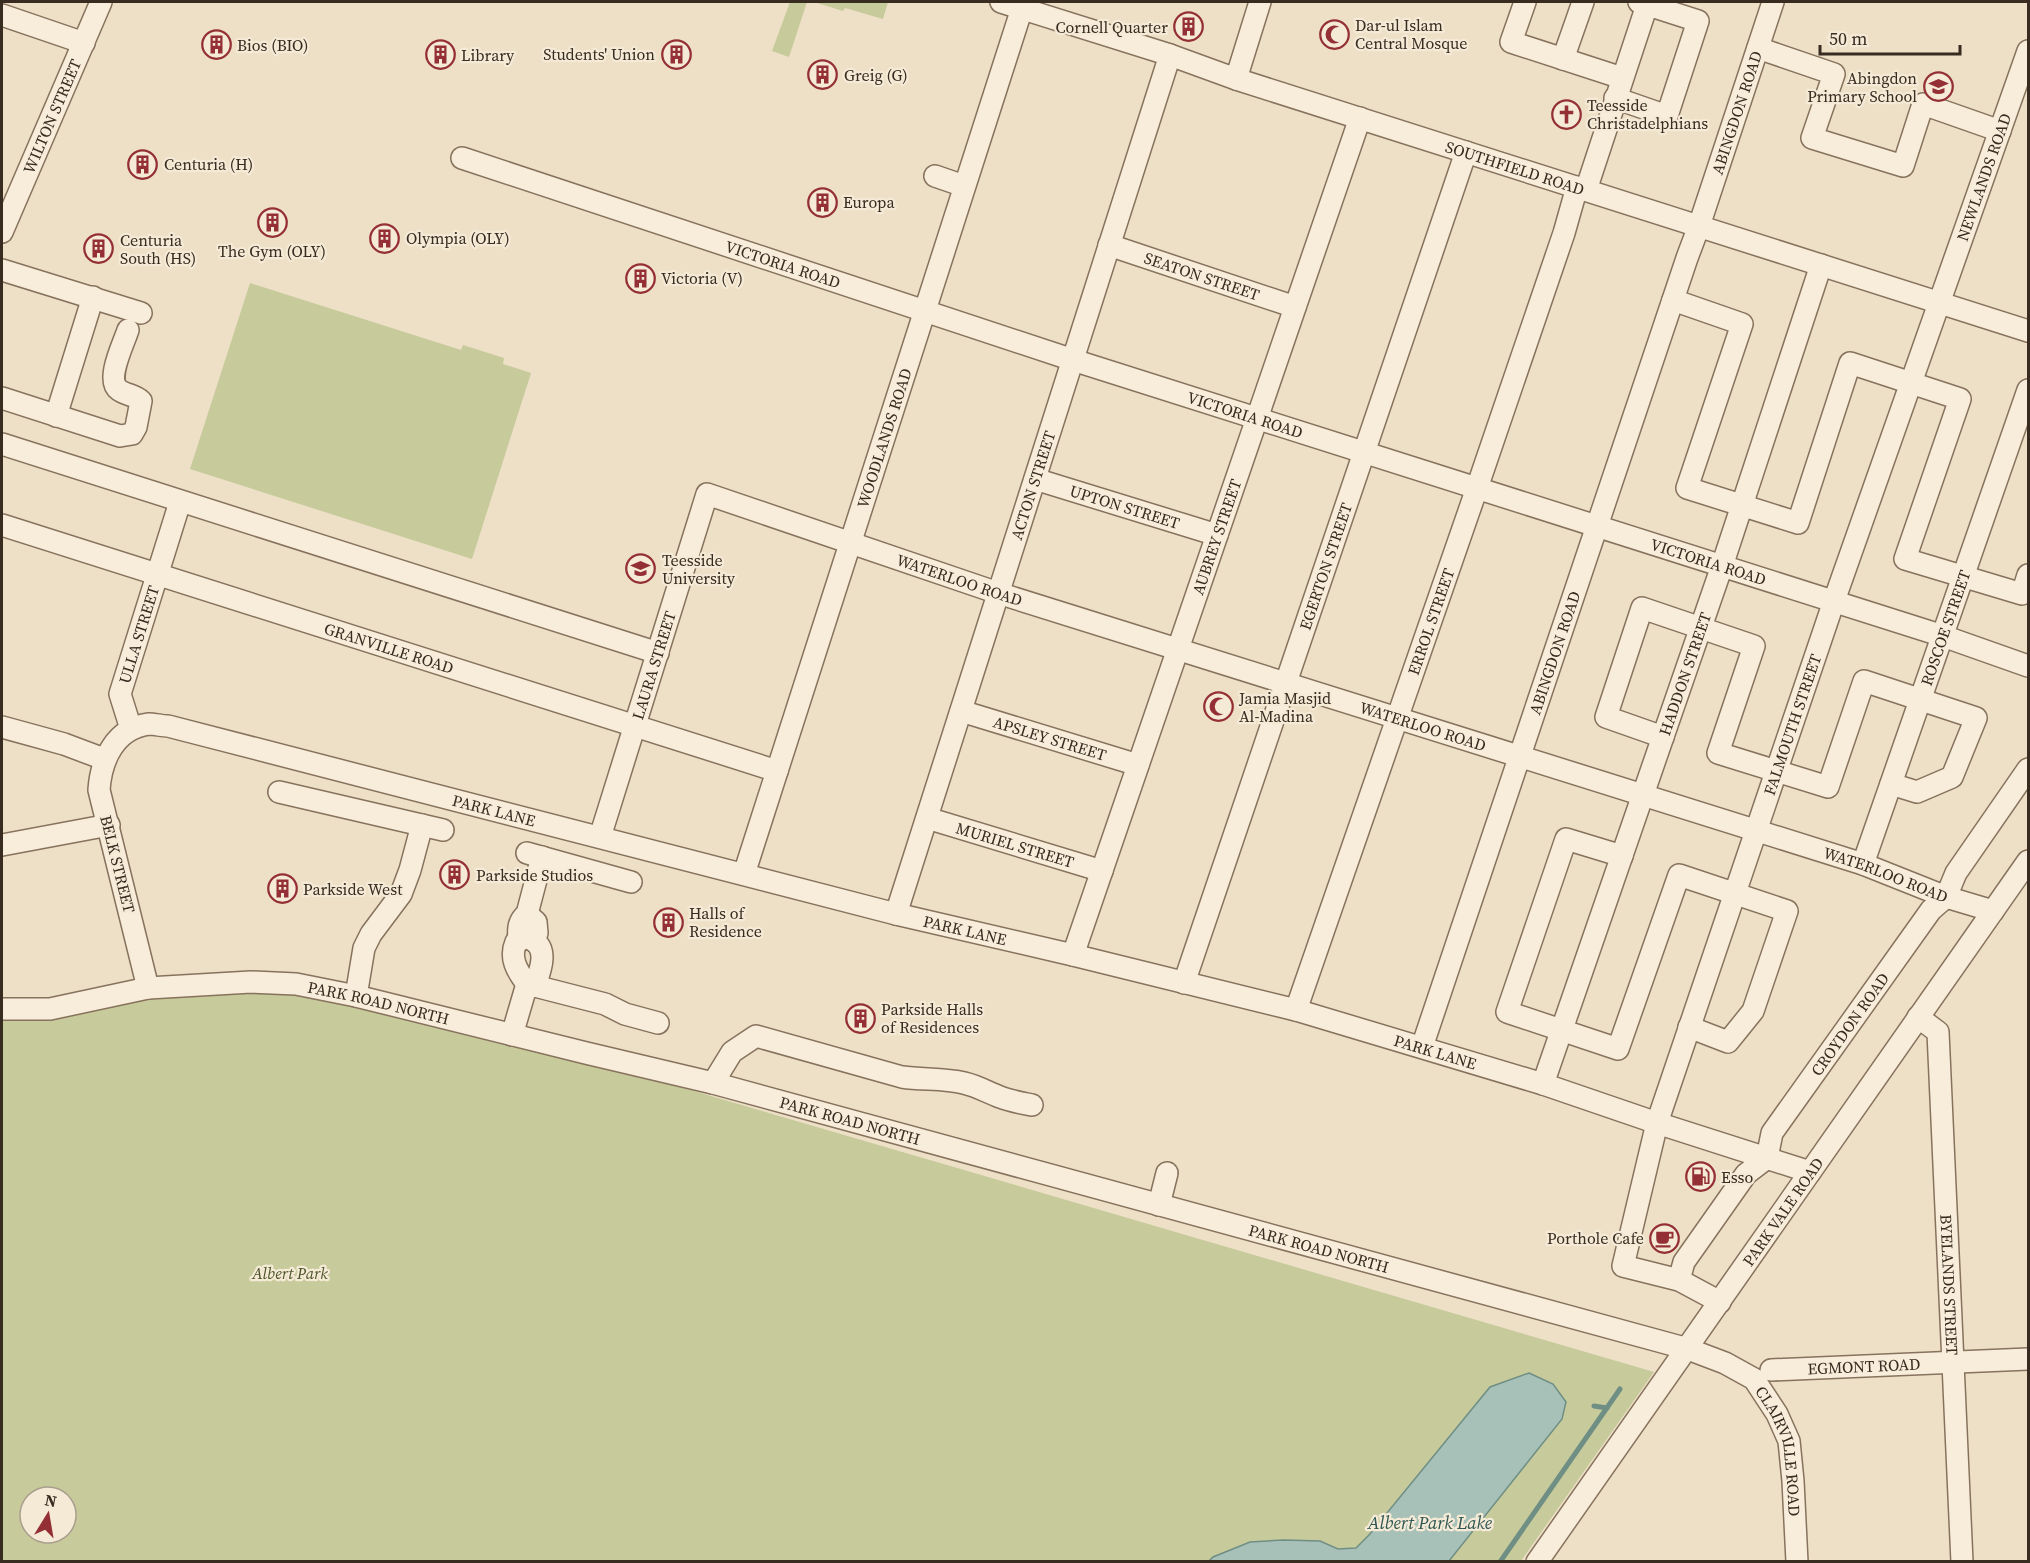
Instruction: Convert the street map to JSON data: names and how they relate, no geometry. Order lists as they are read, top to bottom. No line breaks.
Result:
{"streets":{"street":["ABINGDON ROAD","WILTON STREET","SOUTHFIELD ROAD","NEWLANDS ROAD","VICTORIA ROAD","SEATON STREET","WOODLANDS ROAD","ACTON STREET","UPTON STREET","AUBREY STREET","EGERTON STREET","WATERLOO ROAD","ERROL STREET","ROSCOE STREET","ULLA STREET","GRANVILLE ROAD","LAURA STREET","HADDON STREET","FALMOUTH STREET","APSLEY STREET","PARK LANE","MURIEL STREET","BELK STREET","PARK ROAD NORTH","CROYDON ROAD","PARK VALE ROAD","BYELANDS STREET","EGMONT ROAD","CLAIRVILLE ROAD"]},"crossings":[["ABINGDON ROAD","SOUTHFIELD ROAD"],["ABINGDON ROAD","VICTORIA ROAD"],["ABINGDON ROAD","WATERLOO ROAD"],["ABINGDON ROAD","PARK LANE"],["SOUTHFIELD ROAD","NEWLANDS ROAD"],["SOUTHFIELD ROAD","WOODLANDS ROAD"],["SOUTHFIELD ROAD","ACTON STREET"],["SOUTHFIELD ROAD","AUBREY STREET"],["SOUTHFIELD ROAD","EGERTON STREET"],["SOUTHFIELD ROAD","ERROL STREET"],["SOUTHFIELD ROAD","HADDON STREET"],["NEWLANDS ROAD","FALMOUTH STREET"],["VICTORIA ROAD","WOODLANDS ROAD"],["VICTORIA ROAD","ACTON STREET"],["VICTORIA ROAD","AUBREY STREET"],["VICTORIA ROAD","EGERTON STREET"],["VICTORIA ROAD","ERROL STREET"],["VICTORIA ROAD","ROSCOE STREET"],["VICTORIA ROAD","HADDON STREET"],["VICTORIA ROAD","FALMOUTH STREET"],["SEATON STREET","ACTON STREET"],["SEATON STREET","AUBREY STREET"],["WOODLANDS ROAD","WATERLOO ROAD"],["WOODLANDS ROAD","GRANVILLE ROAD"],["WOODLANDS ROAD","PARK LANE"],["ACTON STREET","UPTON STREET"],["ACTON STREET","WATERLOO ROAD"],["ACTON STREET","APSLEY STREET"],["ACTON STREET","PARK LANE"],["ACTON STREET","MURIEL STREET"],["UPTON STREET","AUBREY STREET"],["AUBREY STREET","WATERLOO ROAD"],["AUBREY STREET","APSLEY STREET"],["AUBREY STREET","PARK LANE"],["AUBREY STREET","MURIEL STREET"],["EGERTON STREET","WATERLOO ROAD"],["EGERTON STREET","PARK LANE"],["WATERLOO ROAD","ERROL STREET"],["WATERLOO ROAD","ROSCOE STREET"],["WATERLOO ROAD","LAURA STREET"],["WATERLOO ROAD","HADDON STREET"],["WATERLOO ROAD","FALMOUTH STREET"],["WATERLOO ROAD","CROYDON ROAD"],["WATERLOO ROAD","PARK VALE ROAD"],["ERROL STREET","PARK LANE"],["ULLA STREET","GRANVILLE ROAD"],["ULLA STREET","PARK LANE"],["ULLA STREET","BELK STREET"],["GRANVILLE ROAD","LAURA STREET"],["LAURA STREET","PARK LANE"],["HADDON STREET","PARK LANE"],["FALMOUTH STREET","PARK LANE"],["PARK LANE","BELK STREET"],["PARK LANE","CROYDON ROAD"],["PARK LANE","PARK VALE ROAD"],["BELK STREET","PARK ROAD NORTH"],["PARK ROAD NORTH","PARK VALE ROAD"],["PARK ROAD NORTH","CLAIRVILLE ROAD"],["PARK VALE ROAD","BYELANDS STREET"],["PARK VALE ROAD","CLAIRVILLE ROAD"],["BYELANDS STREET","EGMONT ROAD"]],"water":["Albert Park Lake"],"parks":["Albert Park"],"places":{"building":["Cornell Quarter","Bios (BIO)","Students' Union","Library","Greig (G)","Centuria (H)","Europa","The Gym (OLY)","Olympia (OLY)","Centuria South (HS)","Victoria (V)","Parkside Studios","Parkside West","Halls of Residence","Parkside Halls of Residences"],"mosque":["Dar-ul Islam Central Mosque","Jamia Masjid Al-Madina"],"school or university":["Abingdon Primary School","Teesside University"],"church":["Teesside Christadelphians"],"fuel station":["Esso"],"cafe":["Porthole Cafe"]},"scale_bar":"50 m","north":"top"}
